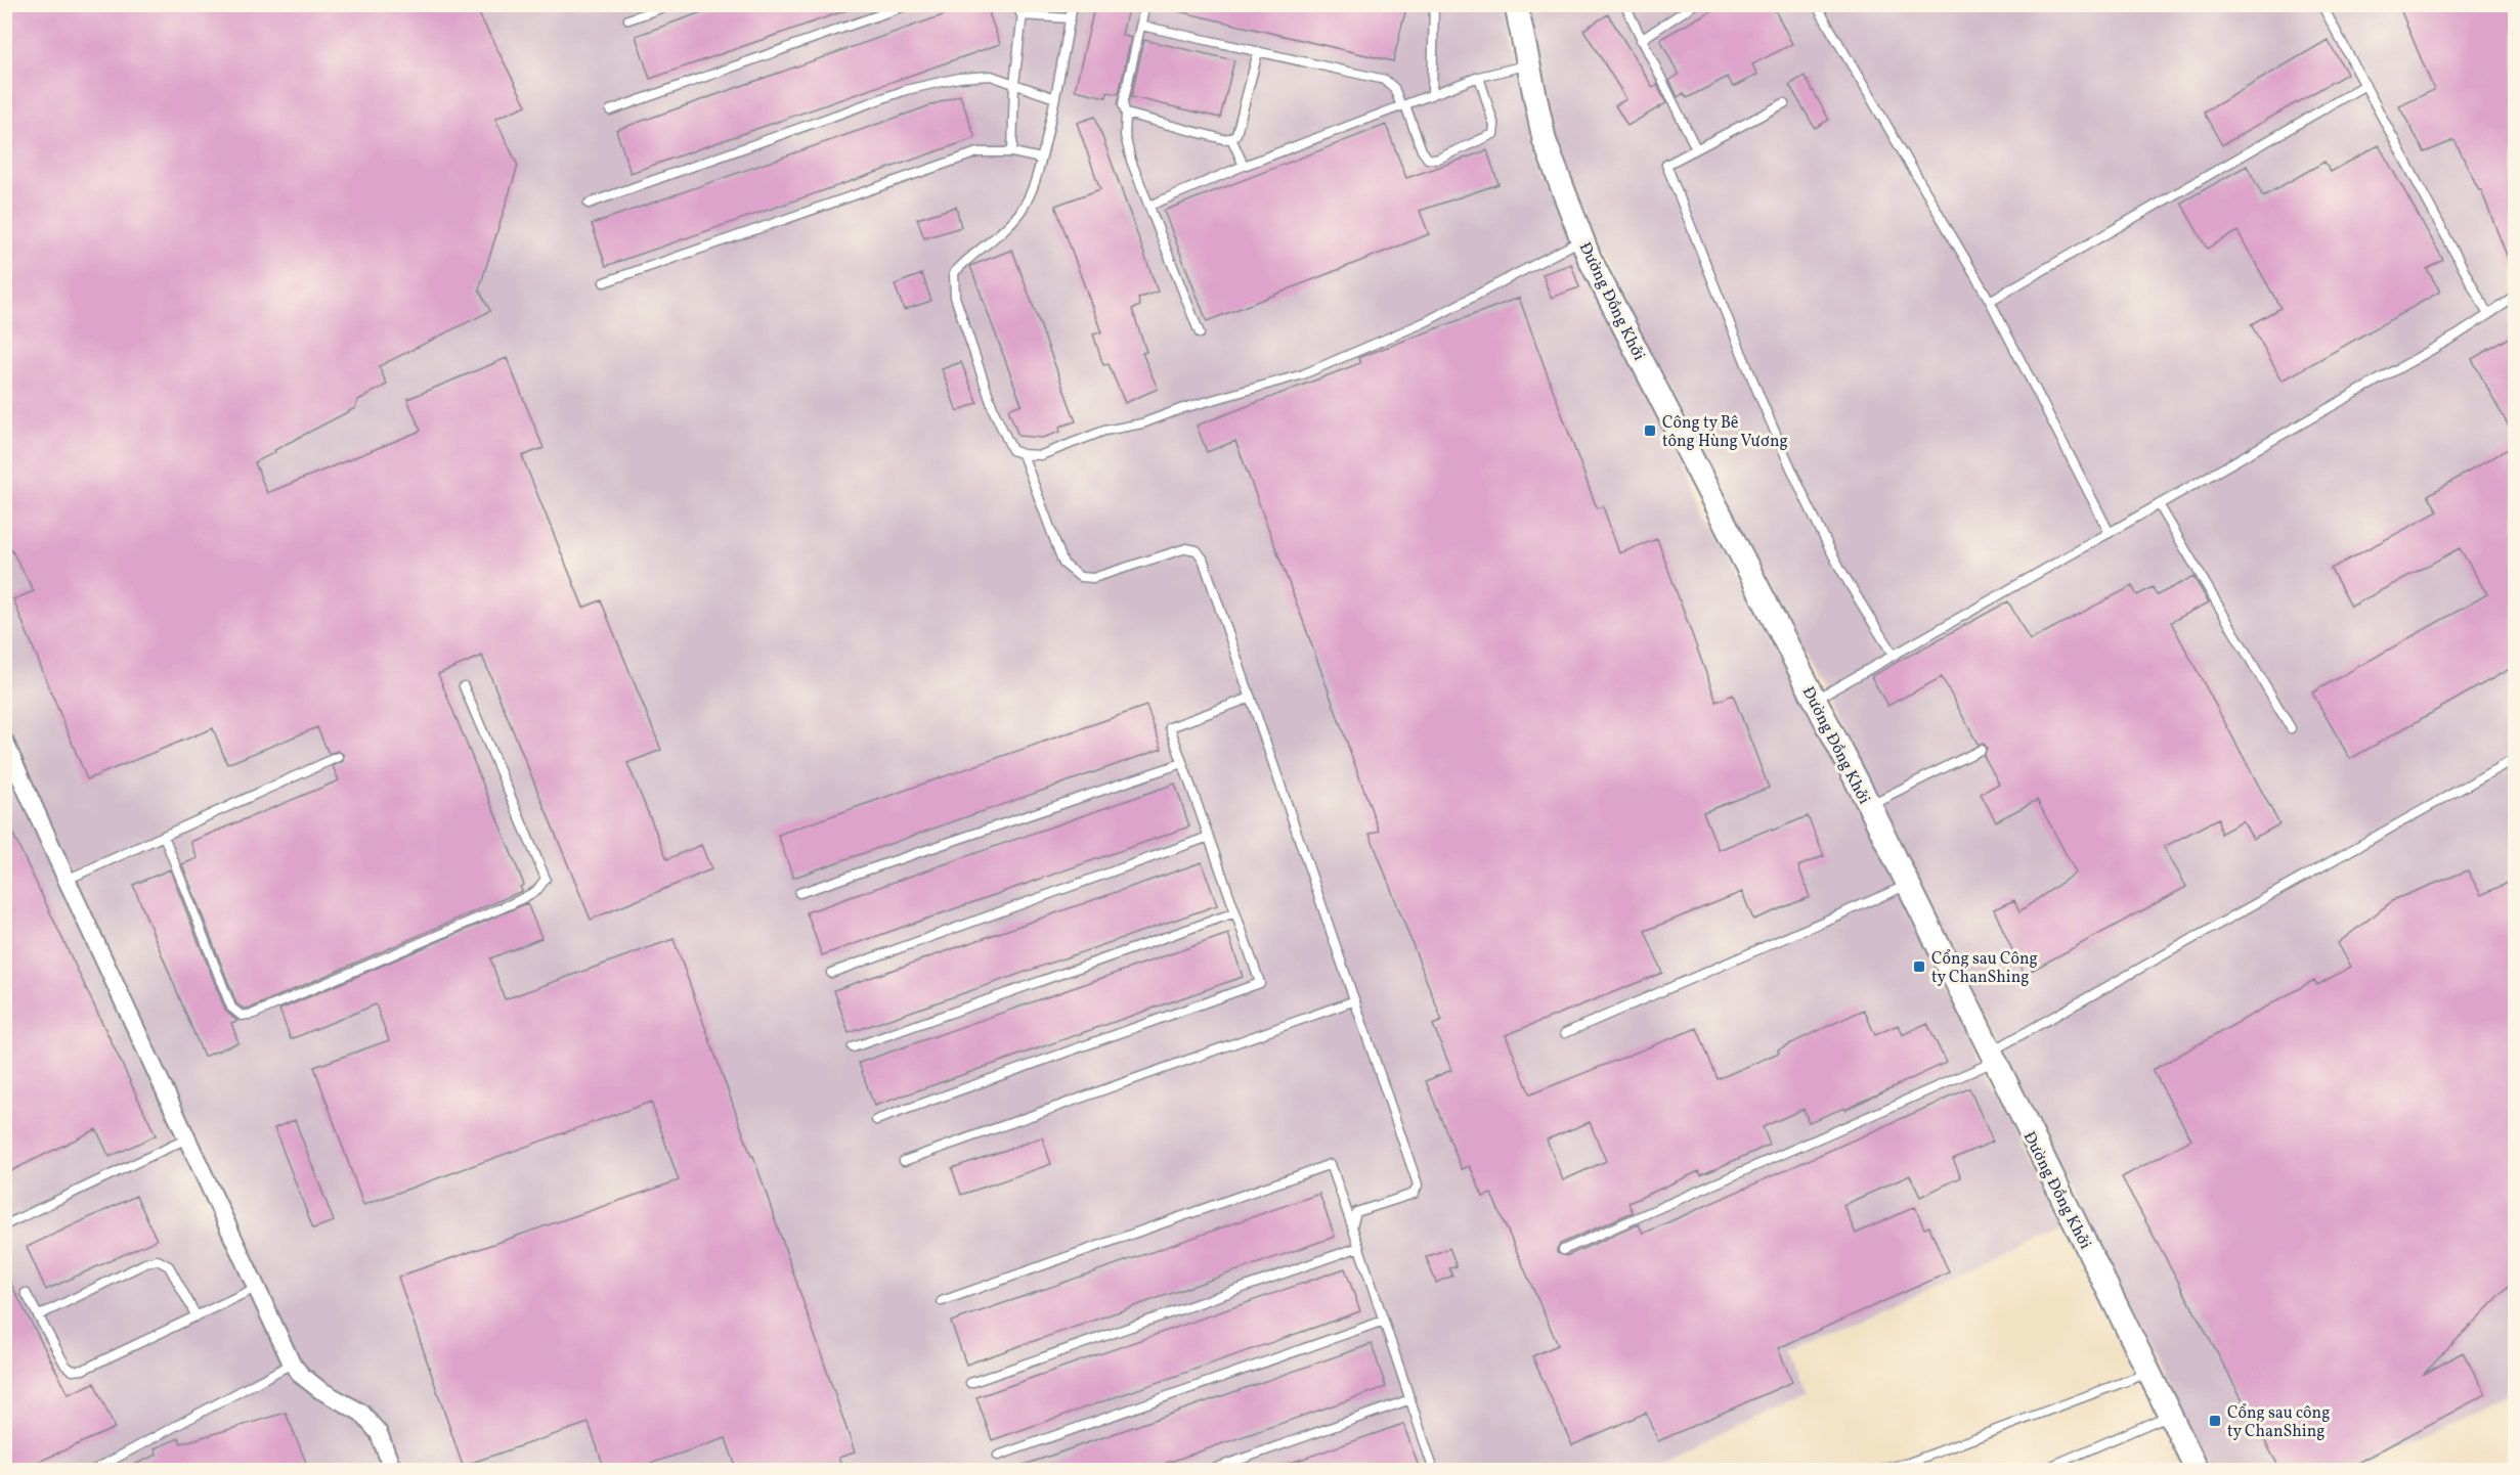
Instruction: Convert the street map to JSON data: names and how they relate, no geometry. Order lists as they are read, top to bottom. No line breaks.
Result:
{"streets":{"main road":["Đường Đồng Khởi"]},"places":{"transit":["Công ty Bê tông Hùng Vương","Cổng sau Công ty ChanShing","Cổng sau công ty ChanShing"]}}
